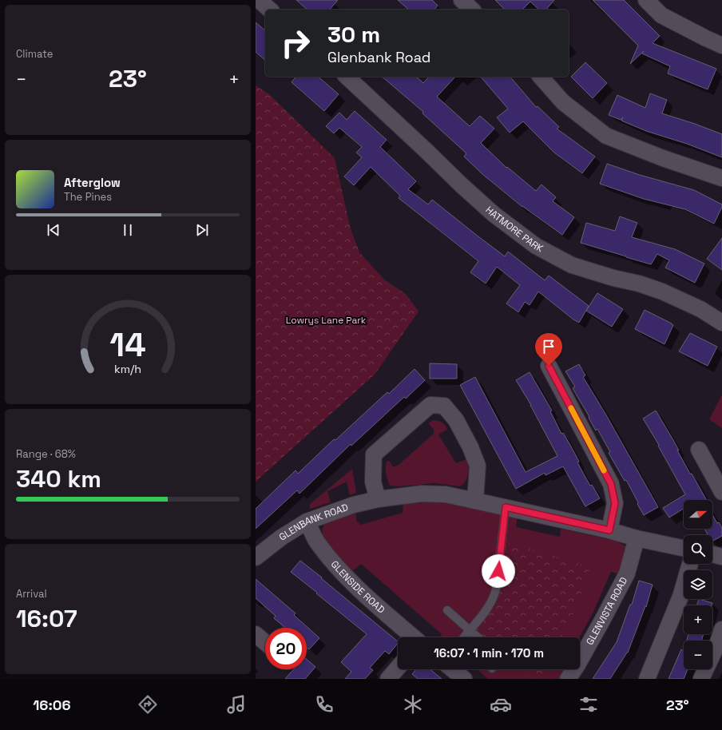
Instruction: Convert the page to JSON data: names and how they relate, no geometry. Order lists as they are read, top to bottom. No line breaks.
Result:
{"streets":{"street":["HATMORE PARK","GLENBANK ROAD","GLENSIDE ROAD","GLENVISTA ROAD"]},"crossings":[["GLENBANK ROAD","GLENSIDE ROAD"],["GLENBANK ROAD","GLENVISTA ROAD"]],"parks":["Lowrys Lane Park"],"north":"right","page":{"tile":["Climate",["Range · 68%","340 km"],["Arrival","16:07"]],"turn":["30 m","Glenbank Road"],"heat":["−","23°","+"],"song":["Afterglow","The Pines"],"map_buttons":["+","−"],"limit":"20","trip":"16:07 · 1 min · 170 m","tabs":["16:06","23°"],"gauge":["14","km/h"]}}
